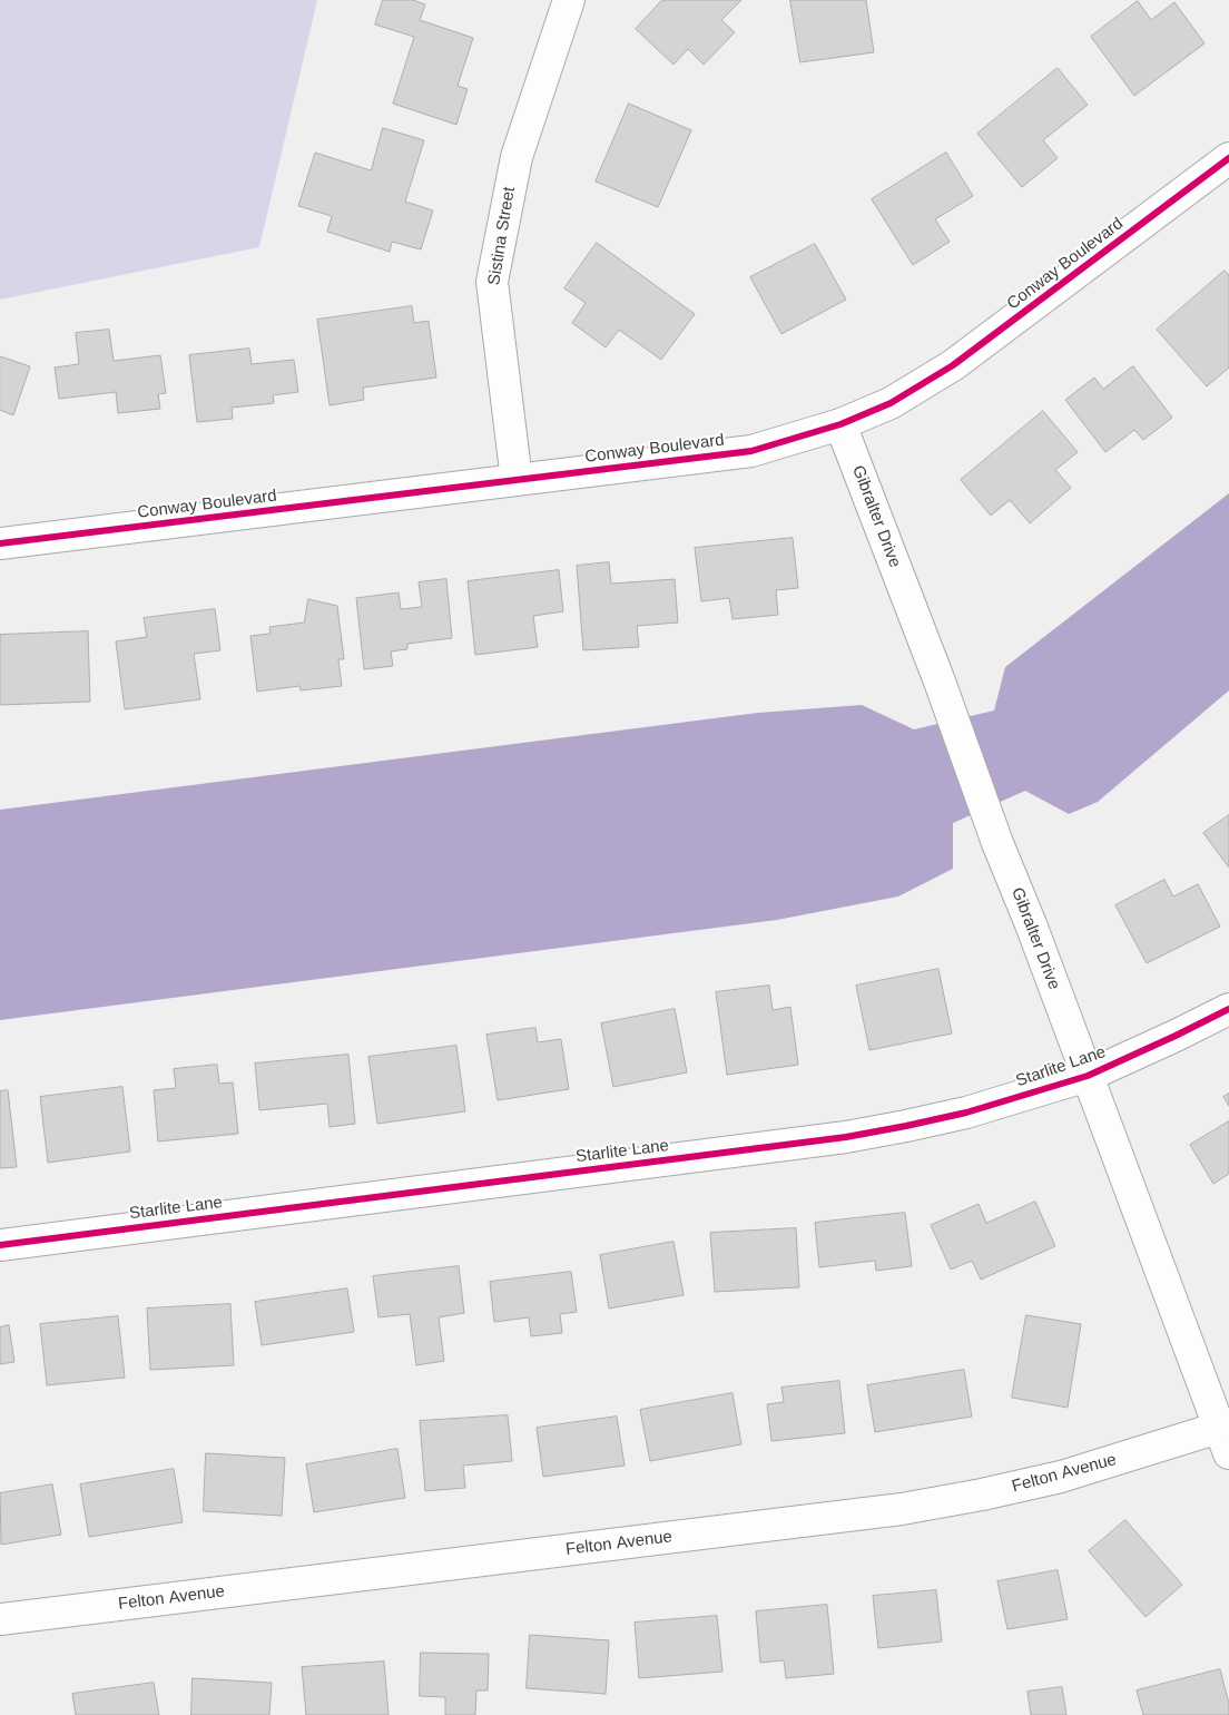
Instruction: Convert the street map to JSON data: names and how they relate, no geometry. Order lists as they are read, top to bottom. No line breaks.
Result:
{"streets":{"street":["Sistina Street","Conway Boulevard","Gibralter Drive","Starlite Lane","Felton Avenue"]},"crossings":[["Sistina Street","Conway Boulevard"],["Conway Boulevard","Gibralter Drive"],["Gibralter Drive","Starlite Lane"],["Gibralter Drive","Felton Avenue"]]}
